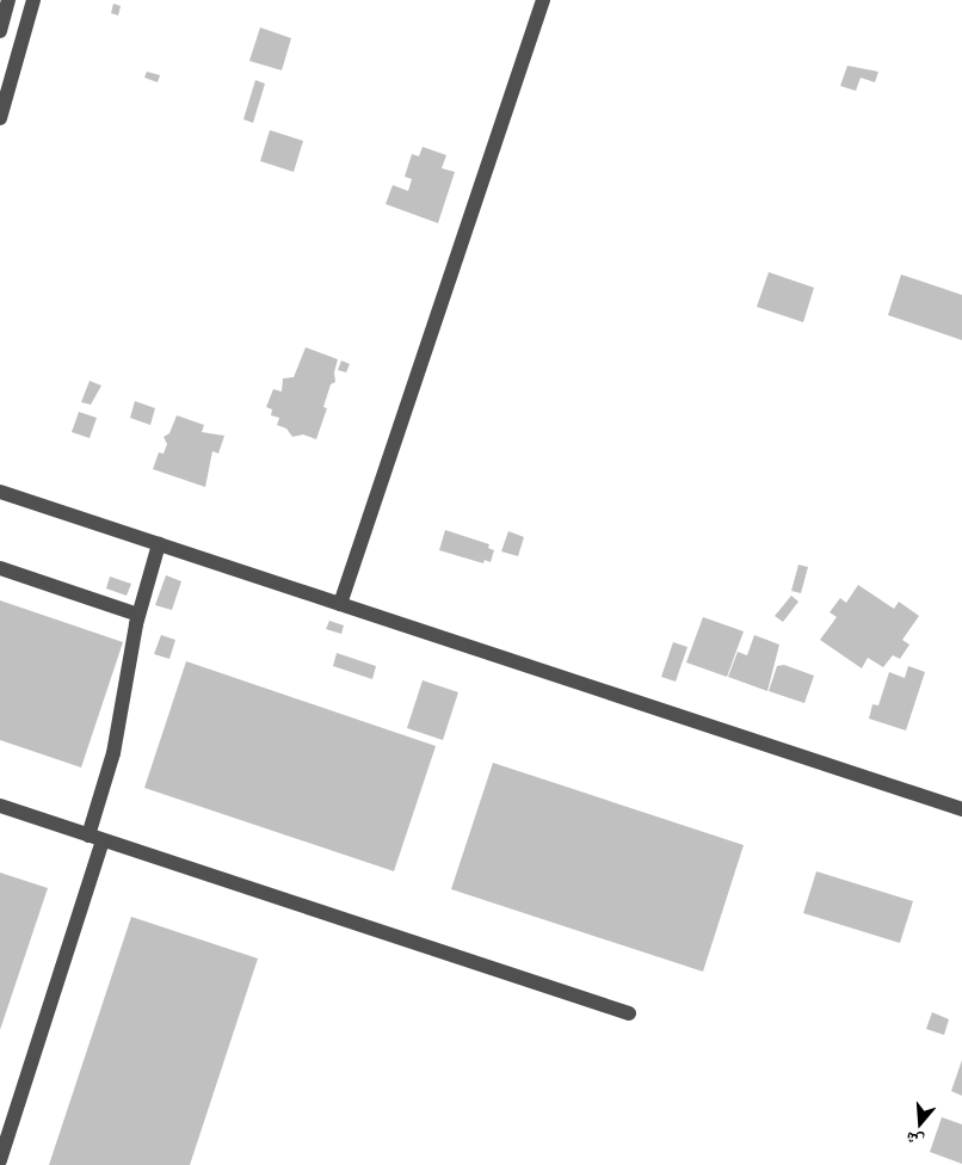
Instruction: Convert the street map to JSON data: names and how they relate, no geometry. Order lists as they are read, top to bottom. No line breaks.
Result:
{"north":"bottom"}
